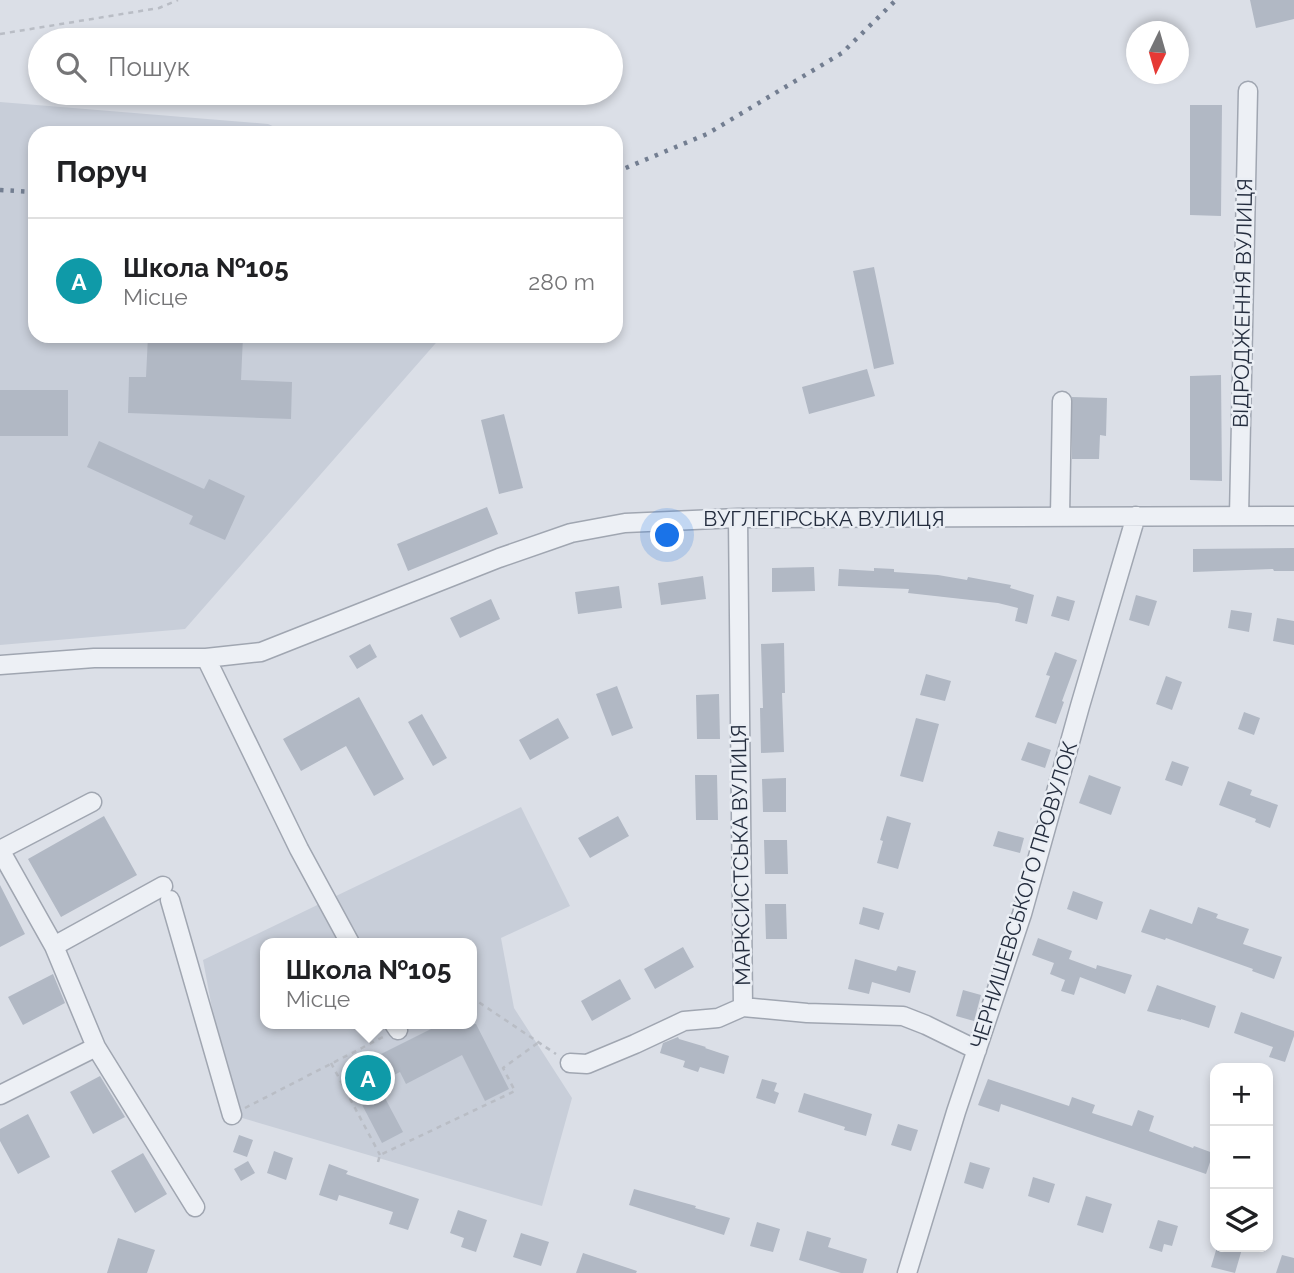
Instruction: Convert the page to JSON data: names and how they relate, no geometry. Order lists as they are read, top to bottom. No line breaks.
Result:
{"streets":{"street":["ВІДРОДЖЕННЯ ВУЛИЦЯ","ВУГЛЕГІРСЬКА ВУЛИЦЯ","МАРКСИСТСЬКА ВУЛИЦЯ","ЧЕРНИШЕВСЬКОГО ПРОВУЛОК"]},"crossings":[["ВІДРОДЖЕННЯ ВУЛИЦЯ","ВУГЛЕГІРСЬКА ВУЛИЦЯ"],["ВУГЛЕГІРСЬКА ВУЛИЦЯ","МАРКСИСТСЬКА ВУЛИЦЯ"],["ВУГЛЕГІРСЬКА ВУЛИЦЯ","ЧЕРНИШЕВСЬКОГО ПРОВУЛОК"]],"north":"bottom","page":{"search":"Пошук","heading":"Поруч","list":[{"mark":"A","name":"Школа №105","note":"Місце","value":"280 m"}],"popup":["Школа №105","Місце"],"pins":"A","map_buttons":["+","−"]}}
